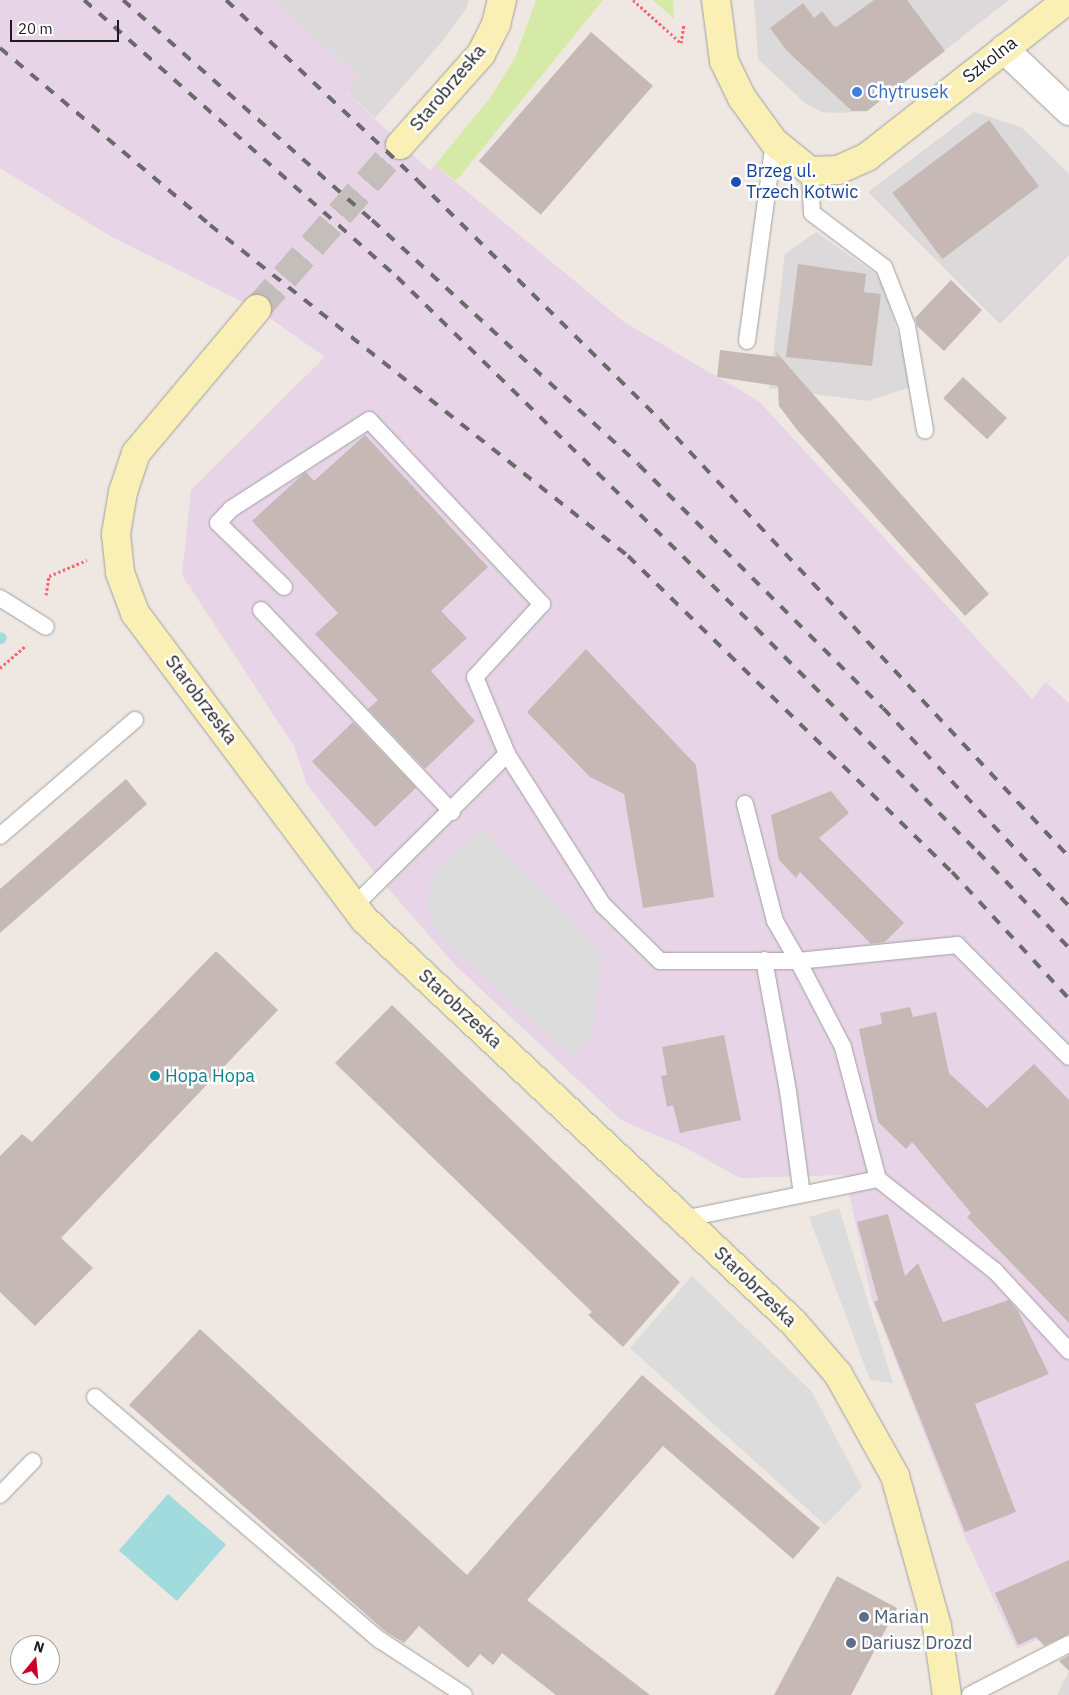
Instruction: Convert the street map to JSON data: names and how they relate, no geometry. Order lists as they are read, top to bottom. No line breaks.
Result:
{"streets":{"street":["Szkolna","Starobrzeska"]},"places":["Chytrusek","Brzeg ul. Trzech Kotwic","Hopa Hopa","Marian","Dariusz Drozd"],"scale_bar":"20 m","north":"top"}
